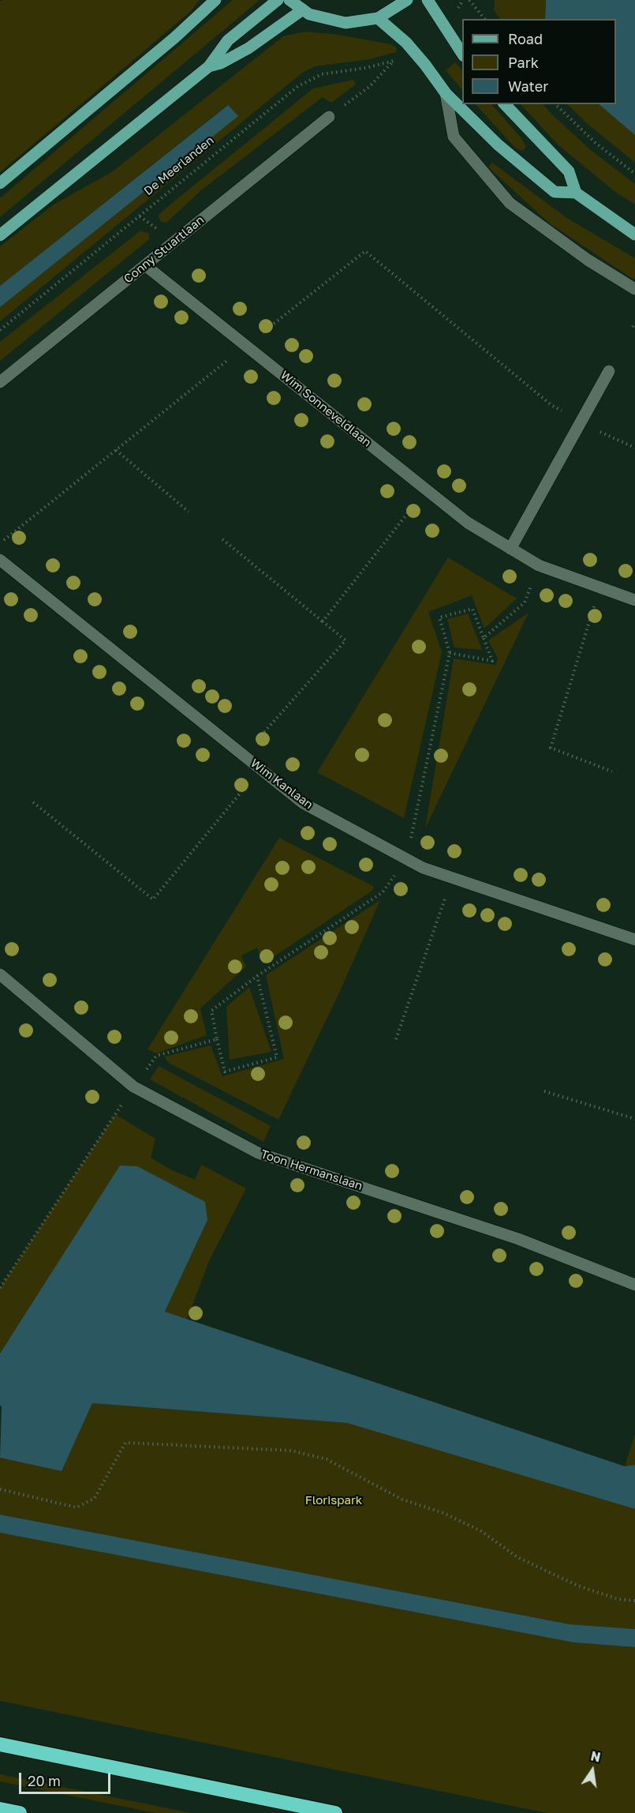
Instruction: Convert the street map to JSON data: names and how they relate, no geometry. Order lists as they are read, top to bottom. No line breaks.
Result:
{"streets":{"street":["Conny Stuartlaan","Wim Sonneveldlaan","Wim Kanlaan","Toon Hermanslaan"],"path":["De Meerlanden"]},"crossings":[["De Meerlanden","Conny Stuartlaan"],["Conny Stuartlaan","Wim Sonneveldlaan"]],"parks":["Florispark"],"legend":["Road","Park","Water"],"scale_bar":"20 m","north":"top"}
